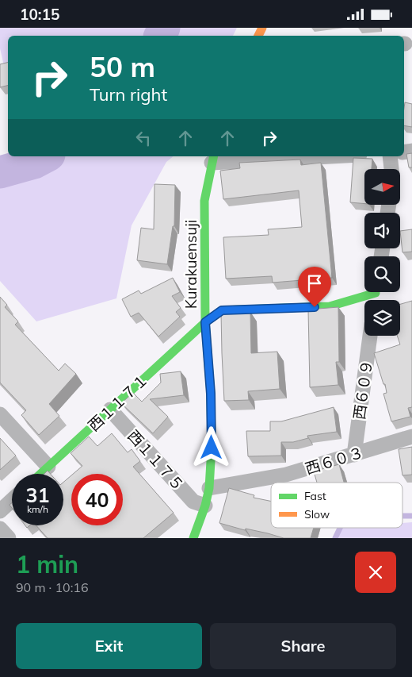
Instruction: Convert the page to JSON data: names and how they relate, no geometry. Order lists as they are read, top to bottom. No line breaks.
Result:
{"streets":{"street":["Kurakuensuji","西６０９","西１１７１","西１１７５","西６０３"]},"crossings":[["Kurakuensuji","西１１７１"],["Kurakuensuji","西１１７５"],["Kurakuensuji","西６０３"],["西６０９","西６０３"],["西１１７１","西１１７５"]],"legend":["Fast","Slow"],"north":"right","page":{"status":"10:15","turn":["50 m","Turn right"],"speed":"31 km/h","limit":"40","heading":["1 min","90 m · 10:16"],"buttons":["Exit","Share"]}}
